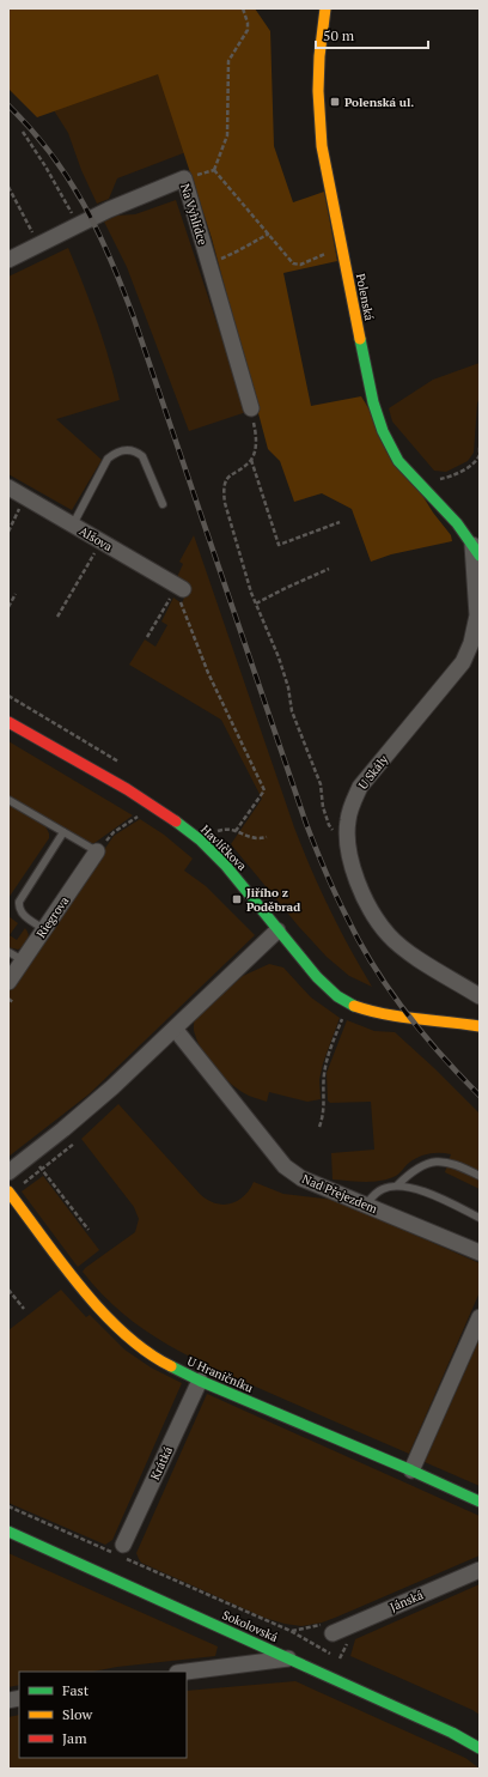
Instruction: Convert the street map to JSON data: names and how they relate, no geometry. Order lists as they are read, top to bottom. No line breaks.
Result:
{"streets":{"street":["Na Vyhlídce","Polenská","Alšova","U Skály","Havlíčkova","Riegrova","Nad Přejezdem","U Hraničníku","Krátká","Jánská","Sokolovská"]},"crossings":[["Polenská","U Skály"],["U Hraničníku","Krátká"]],"places":{"transit":["Polenská ul.","Jiřího z Poděbrad"]},"legend":["Fast","Slow","Jam"],"scale_bar":"50 m"}
